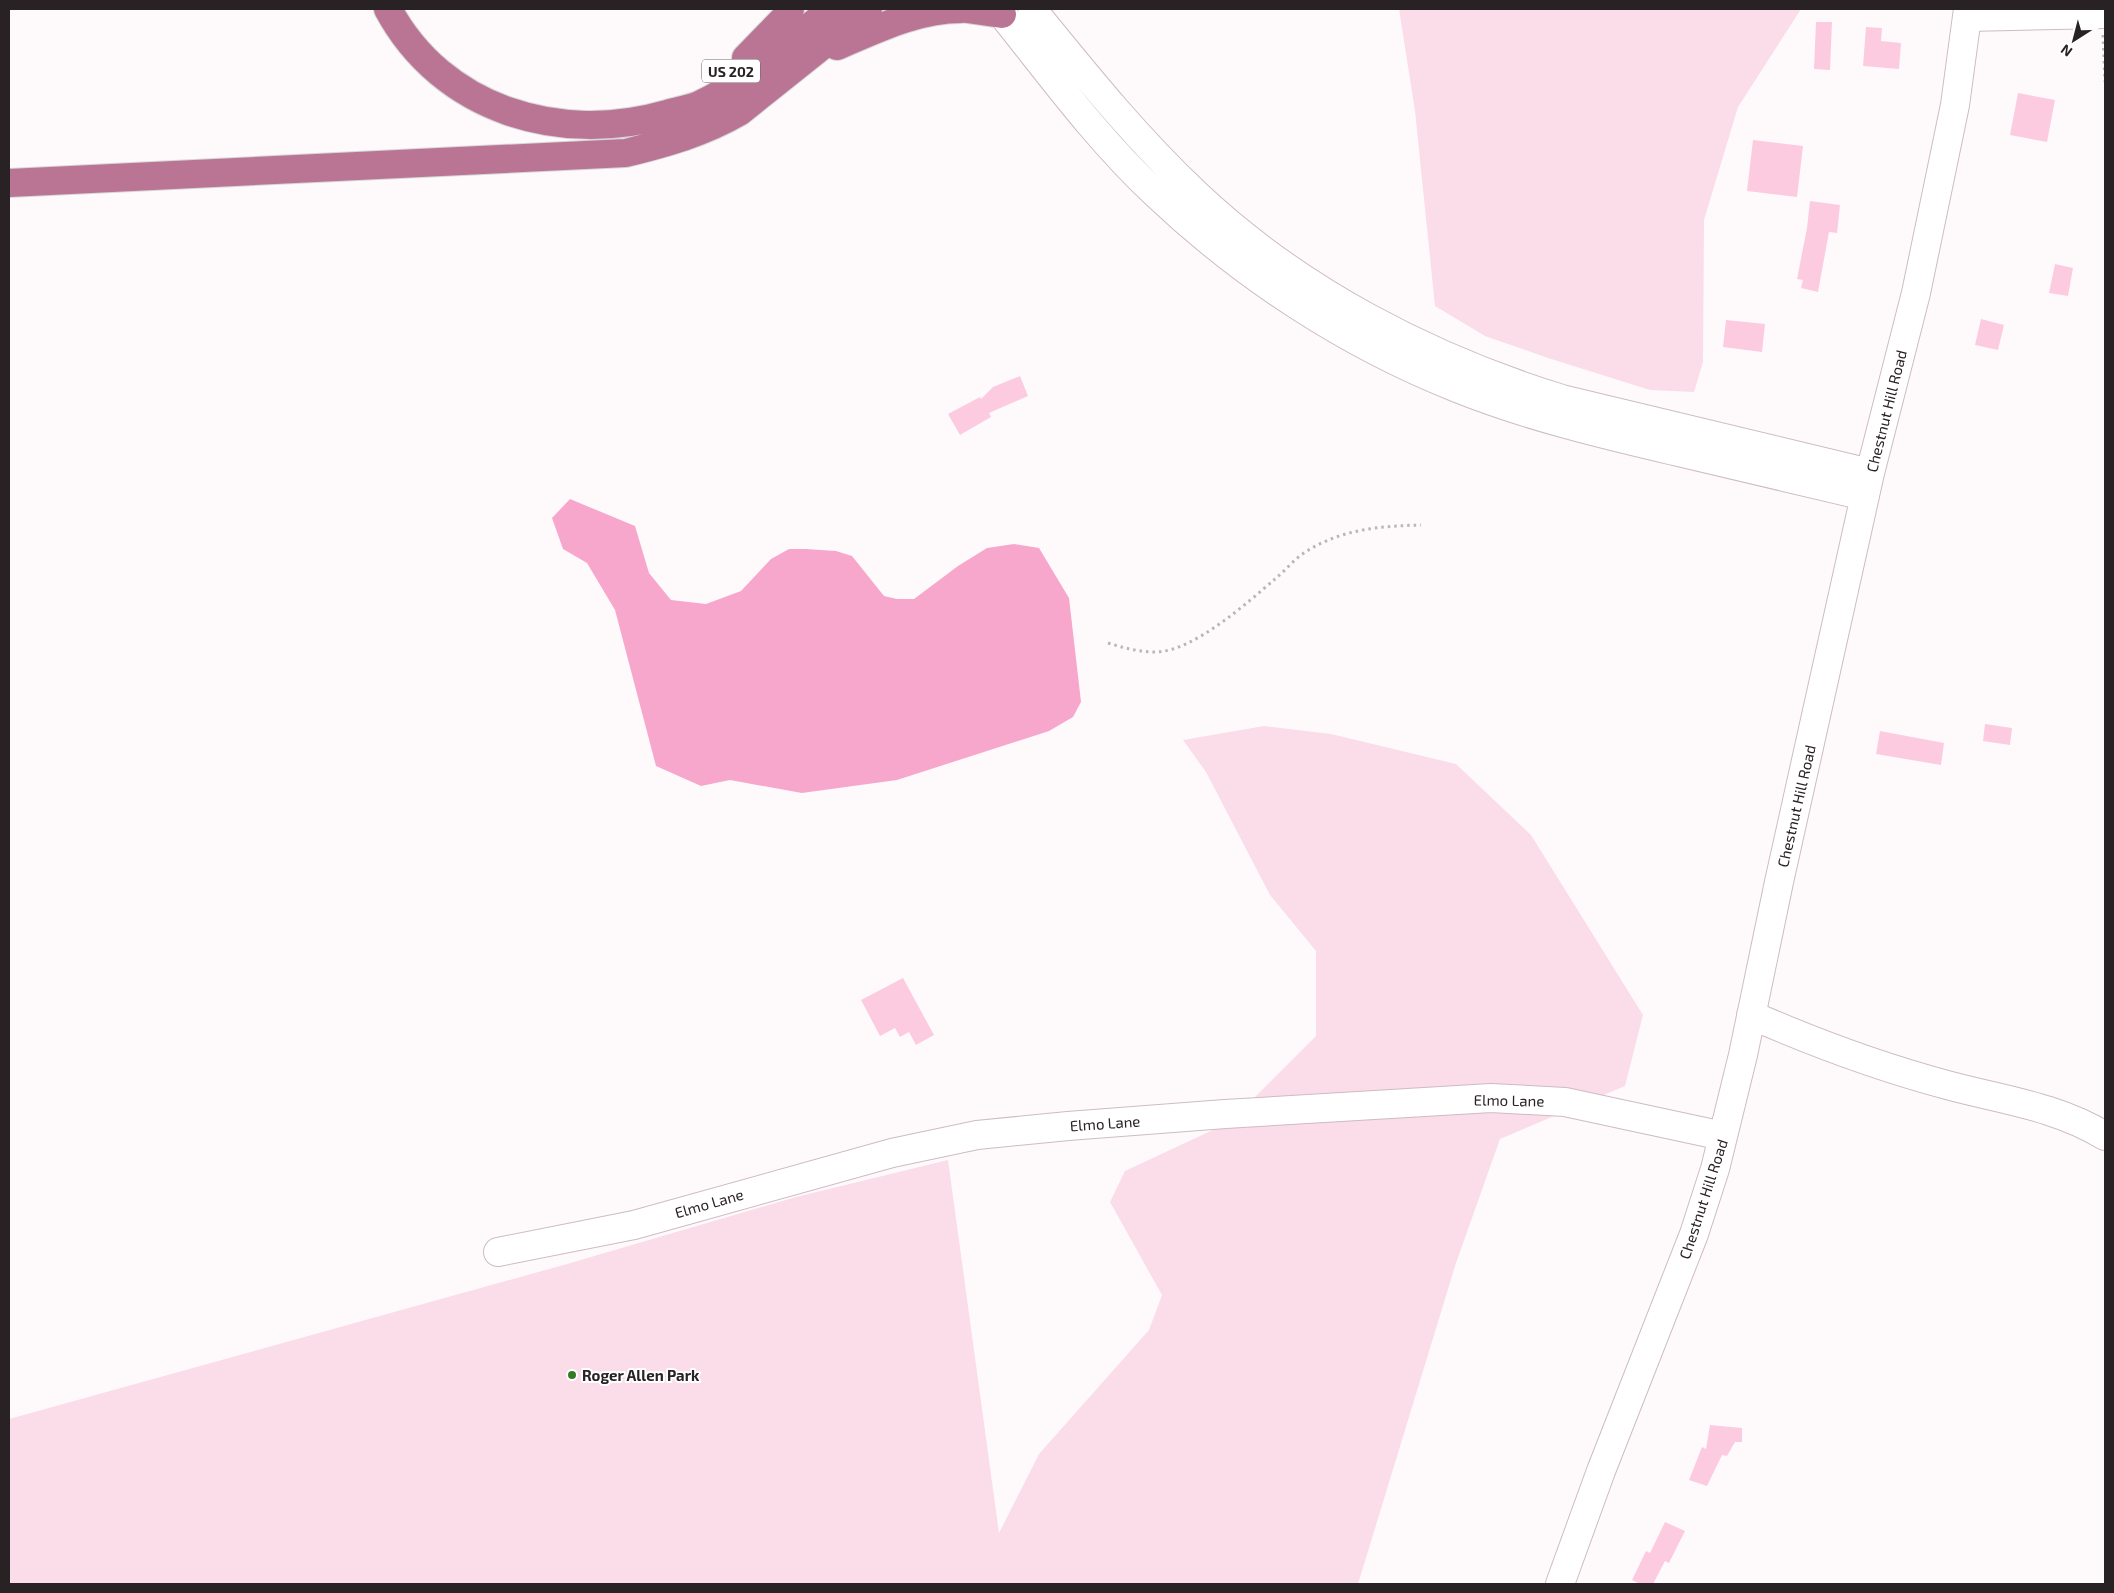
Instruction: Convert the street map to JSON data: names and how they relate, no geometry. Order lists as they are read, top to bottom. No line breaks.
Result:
{"streets":{"highway":["US 202"],"street":["Chestnut Hill Road","Elmo Lane"]},"crossings":[["Chestnut Hill Road","Elmo Lane"]],"places":["Roger Allen Park"],"north":"bottom left"}
